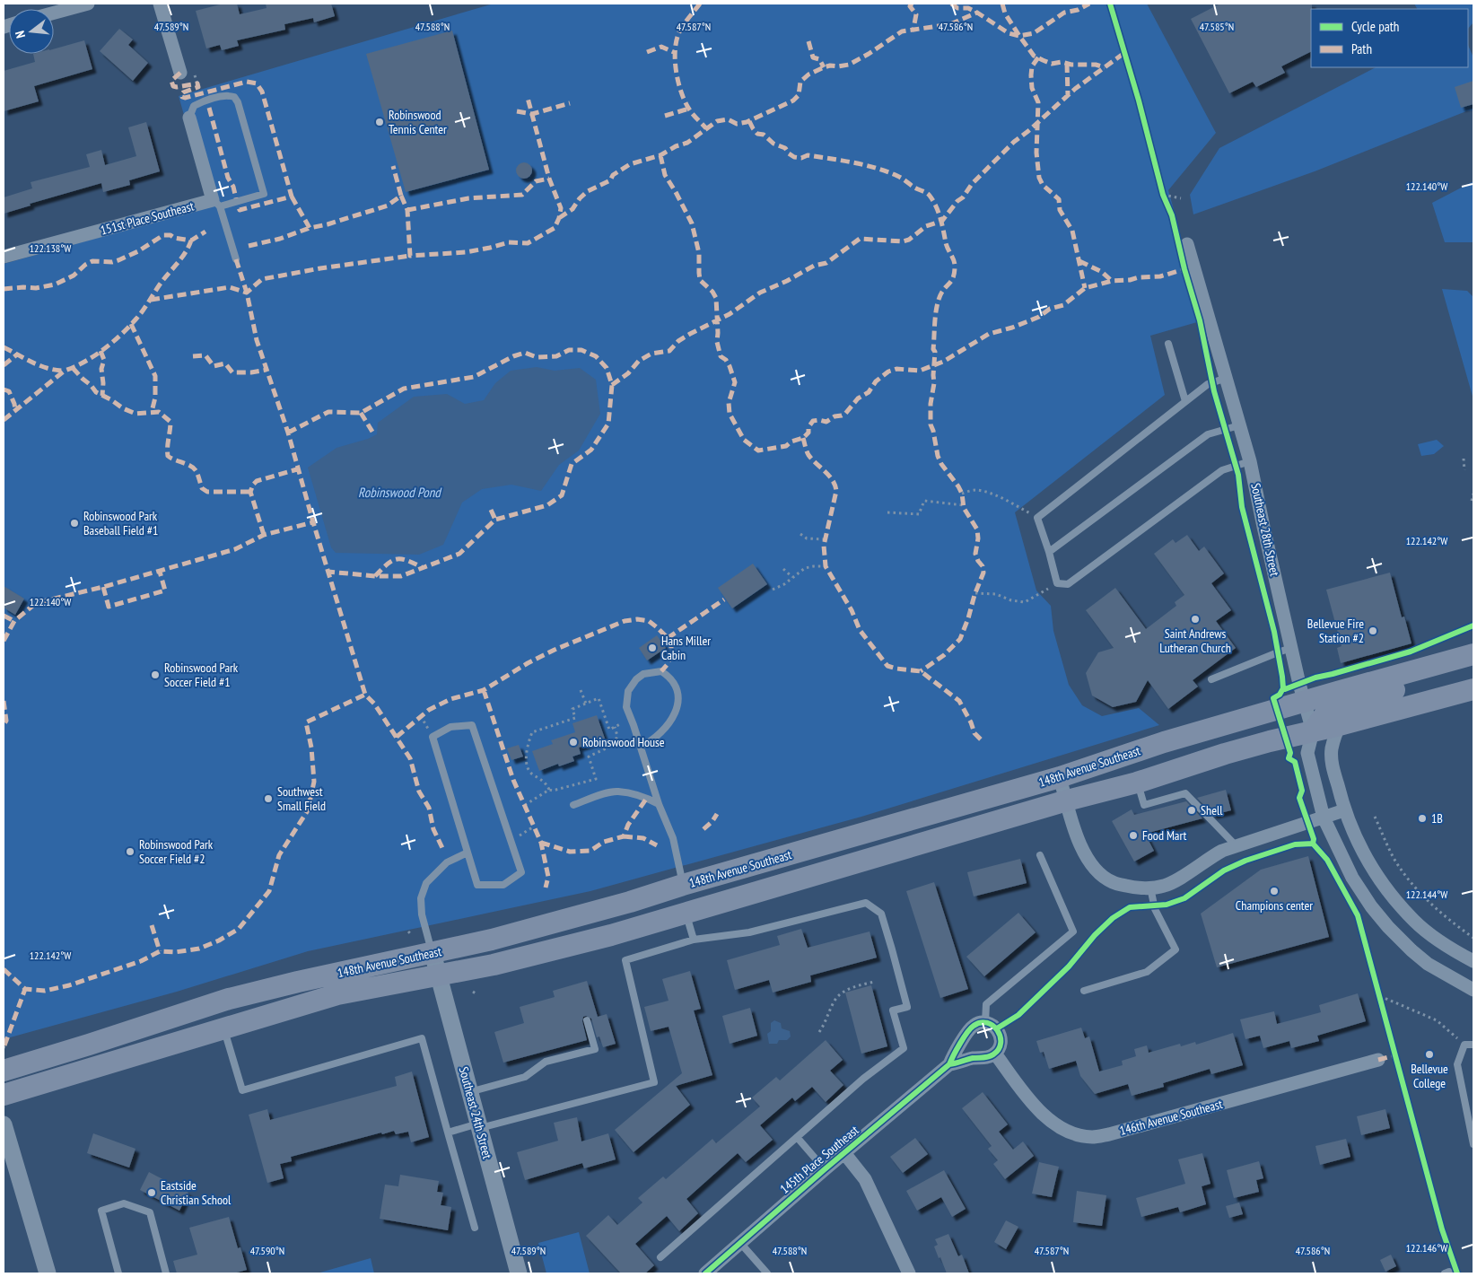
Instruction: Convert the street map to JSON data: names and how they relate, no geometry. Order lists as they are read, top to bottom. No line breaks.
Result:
{"streets":{"main road":["148th Avenue Southeast"],"street":["151st Place Southeast","Southeast 28th Street","Southeast 24th Street","146th Avenue Southeast","145th Place Southeast"]},"crossings":[["Southeast 28th Street","148th Avenue Southeast"],["148th Avenue Southeast","Southeast 24th Street"]],"water":["Robinswood Pond"],"places":["Robinswood Tennis Center","Robinswood Park Baseball Field #1","Saint Andrews Lutheran Church","Bellevue Fire Station #2","Hans Miller Cabin","Robinswood Park Soccer Field #1","Robinswood House","Southwest Small Field","Shell","1B","Food Mart","Robinswood Park Soccer Field #2","Champions center","Bellevue College","Eastside Christian School"],"legend":["Cycle path","Path"],"north":"left","coordinates":["47.589°N","47.588°N","47.587°N","47.586°N","47.585°N","122.140°W","122.138°W","122.142°W","122.144°W","122.146°W","47.590°N"]}
